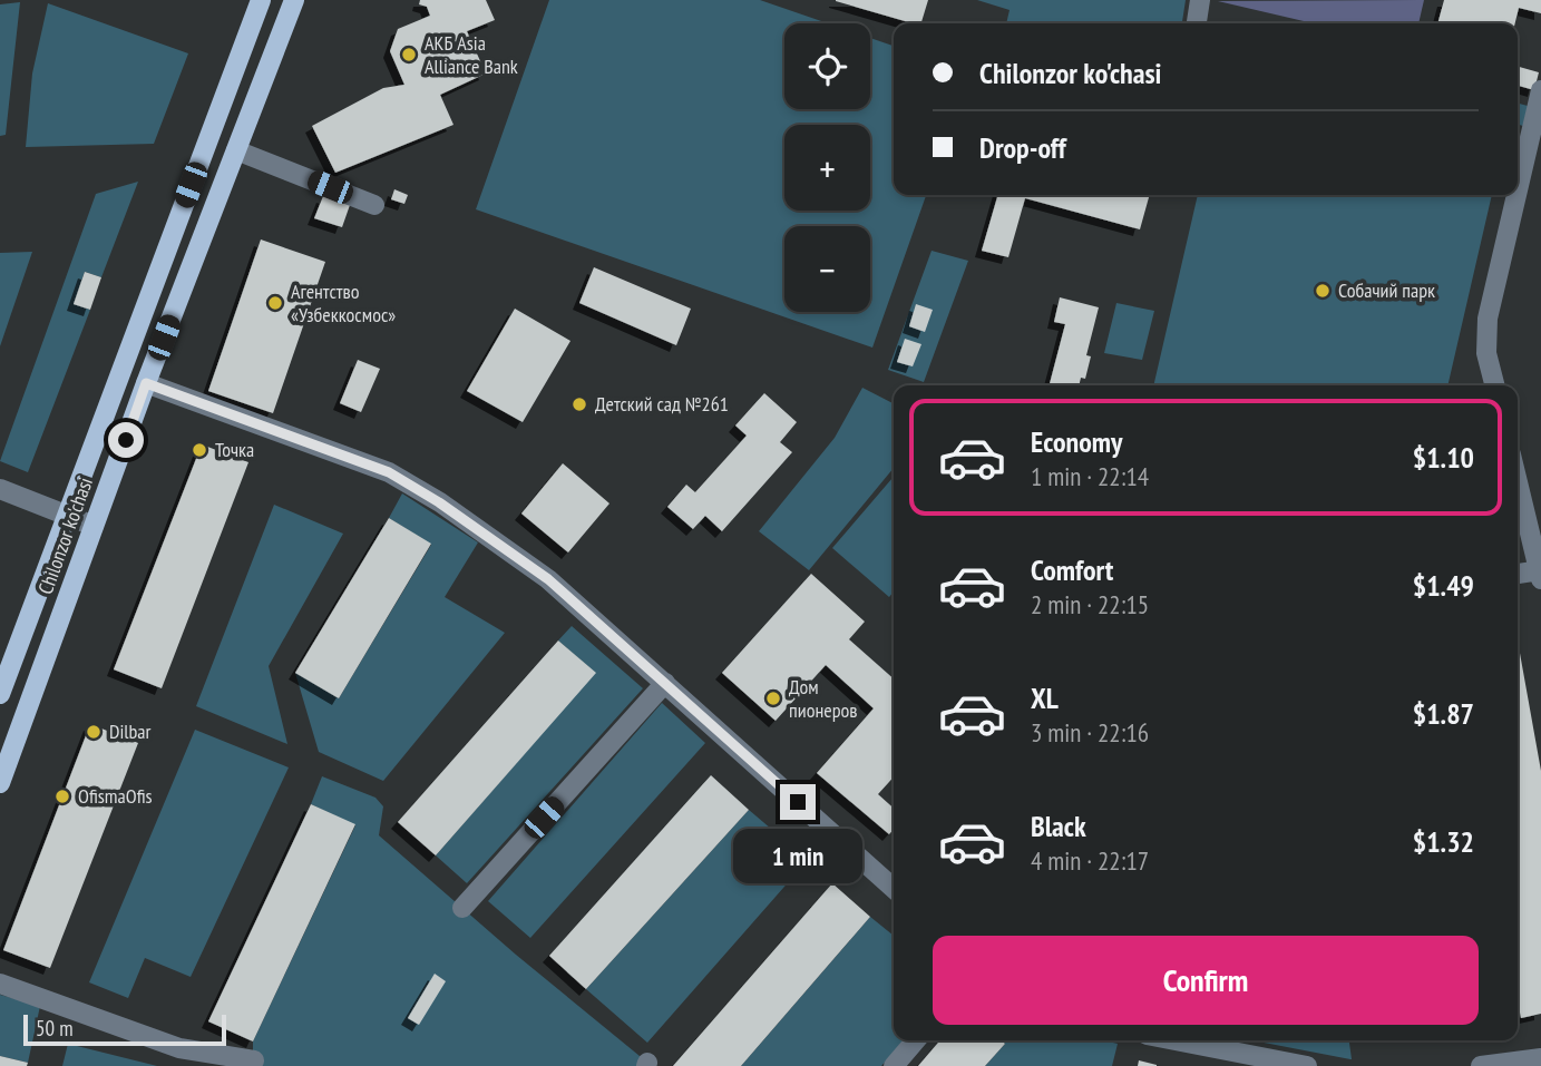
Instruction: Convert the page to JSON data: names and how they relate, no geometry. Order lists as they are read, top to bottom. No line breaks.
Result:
{"streets":{"main road":["Chilonzor ko'chasi"]},"places":["АКБ Asia Alliance Bank","Собачий парк","Агентство «Узбеккосмос»","Детский сад №261","Точка","Дом пионеров","Dilbar","OfismaOfis"],"scale_bar":"50 m","page":{"map_buttons":["+","−"],"banner":["Chilonzor ko'chasi","Drop-off"],"list":[{"name":"Economy","note":"1 min · 22:14","value":"$1.10"},{"name":"Comfort","note":"2 min · 22:15","value":"$1.49"},{"name":"XL","note":"3 min · 22:16","value":"$1.87"},{"name":"Black","note":"4 min · 22:17","value":"$1.32"}],"bubble":"1 min","buttons":"Confirm","scale":"50 m"}}
